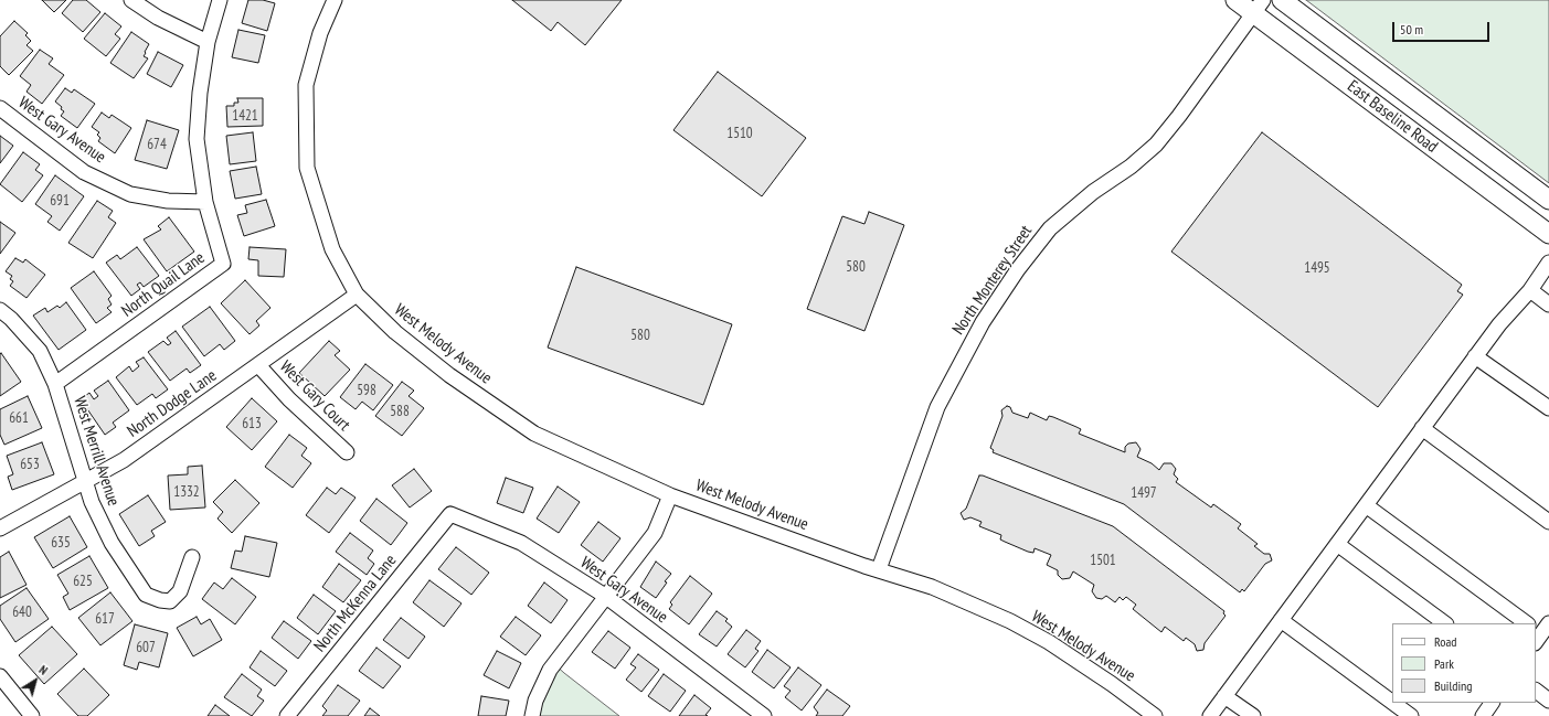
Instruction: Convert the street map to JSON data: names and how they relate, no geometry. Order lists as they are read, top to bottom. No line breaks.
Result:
{"streets":{"main road":["East Baseline Road"],"street":["West Gary Avenue","North Monterey Street","North Quail Lane","West Melody Avenue","West Gary Court","North Dodge Lane","West Merrill Avenue","North McKenna Lane"]},"crossings":[["East Baseline Road","North Monterey Street"],["West Gary Avenue","North Quail Lane"],["West Gary Avenue","North McKenna Lane"],["North Monterey Street","West Melody Avenue"],["North Quail Lane","West Merrill Avenue"],["West Melody Avenue","North Dodge Lane"],["West Gary Court","North Dodge Lane"],["North Dodge Lane","West Merrill Avenue"]],"house_numbers":["1421","1510","674","691","580","1495","580","598","588","661","613","653","1332","1497","635","1501","625","640","617","607"],"legend":["Road","Park","Building"],"scale_bar":"50 m","north":"top right"}
